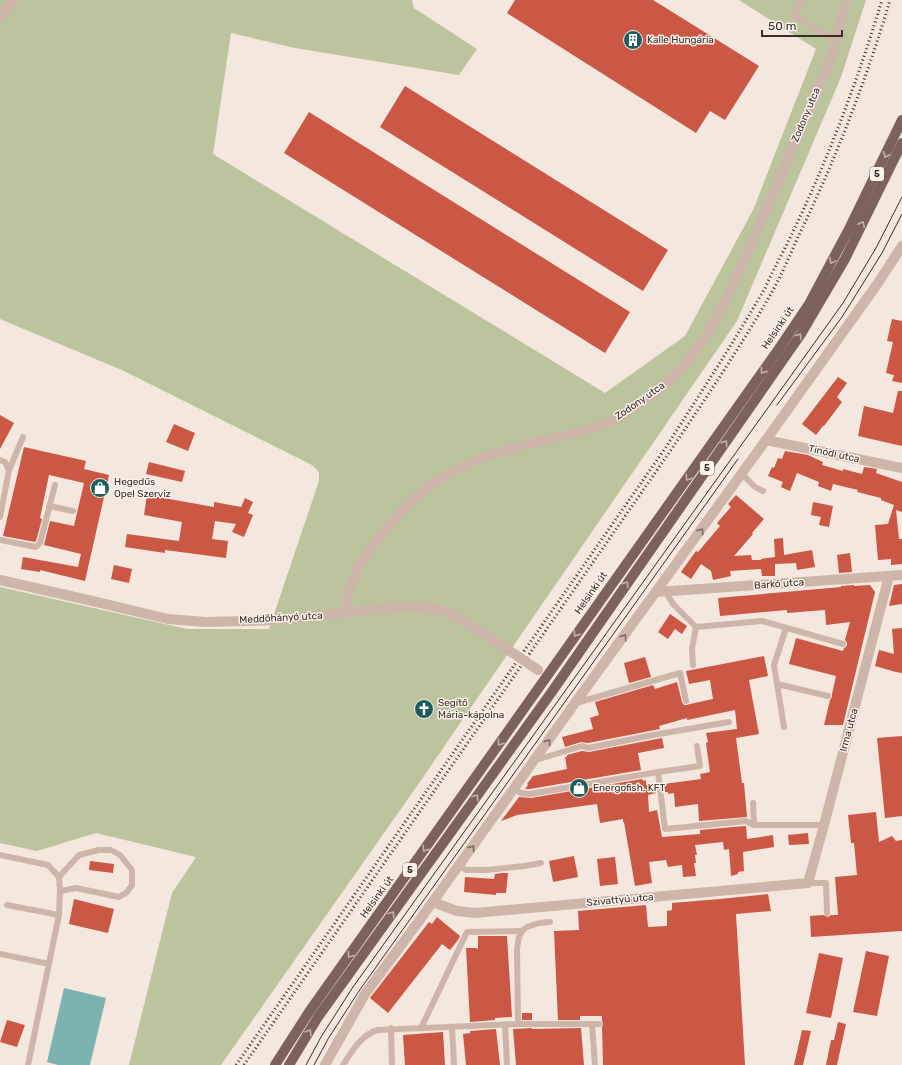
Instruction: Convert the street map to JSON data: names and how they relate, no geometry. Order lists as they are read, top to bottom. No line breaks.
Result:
{"streets":{"main road":["5","Helsinki út"],"street":["Zodony utca","Tinódi utca","Barkó utca","Meddőhányó utca","Irma utca","Szivattyú utca"]},"crossings":[["Zodony utca","Meddőhányó utca"],["Helsinki út","Meddőhányó utca"],["Barkó utca","Irma utca"],["Irma utca","Szivattyú utca"]],"places":{"building":["Kalle Hungária"],"shop":["Hegedűs Opel Szerviz","Energofish. KFT"],"church":["Segítő Mária-kápolna"]},"scale_bar":"50 m"}
